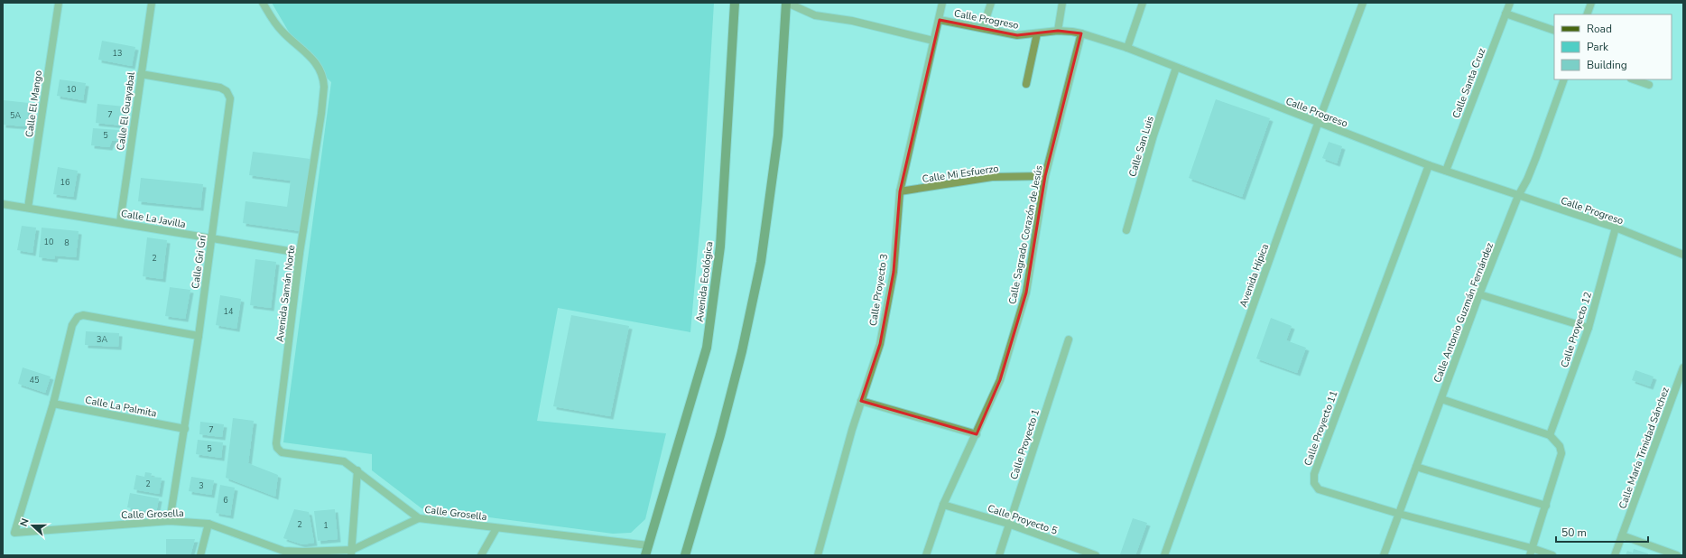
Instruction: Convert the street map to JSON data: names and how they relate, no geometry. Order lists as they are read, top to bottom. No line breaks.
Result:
{"streets":{"main road":["Avenida Ecológica"],"street":["Calle Progreso","Calle Santa Cruz","Calle El Mango","Calle El Guayabal","Calle San Luis","Calle Mi Esfuerzo","Calle La Javilla","Calle Sagrado Corazón de Jesús","Calle Gri Grí","Avenida Hípica","Calle Proyecto 3","Avenida Samán Norte","Calle Antonio Guzmán Fernández","Calle Proyecto 12","Calle La Palmita","Calle Proyecto 11","Calle Proyecto 1","Calle María Trinidad Sánchez","Calle Grosella","Calle Proyecto 5"]},"crossings":[["Calle Progreso","Calle Santa Cruz"],["Calle Progreso","Calle San Luis"],["Calle Progreso","Calle Sagrado Corazón de Jesús"],["Calle Progreso","Avenida Hípica"],["Calle Progreso","Calle Proyecto 3"],["Calle Progreso","Calle Antonio Guzmán Fernández"],["Calle Progreso","Calle Proyecto 12"],["Calle Progreso","Calle Proyecto 11"],["Calle El Mango","Calle La Javilla"],["Calle El Guayabal","Calle La Javilla"],["Calle El Guayabal","Calle Gri Grí"],["Calle Mi Esfuerzo","Calle Sagrado Corazón de Jesús"],["Calle Mi Esfuerzo","Calle Proyecto 3"],["Calle La Javilla","Calle Gri Grí"],["Calle La Javilla","Avenida Samán Norte"],["Calle Sagrado Corazón de Jesús","Calle Proyecto 5"],["Calle Gri Grí","Calle La Palmita"],["Calle Gri Grí","Calle Grosella"],["Avenida Ecológica","Calle Grosella"],["Avenida Samán Norte","Calle Grosella"],["Calle Antonio Guzmán Fernández","Calle Proyecto 11"],["Calle La Palmita","Calle Grosella"],["Calle Proyecto 1","Calle Proyecto 5"]],"house_numbers":["13","10","7","5A","5","16","10","8","2","14","3A","45","7","5","2","3","6","2","1"],"legend":["Road","Park","Building"],"scale_bar":"50 m","north":"left"}
